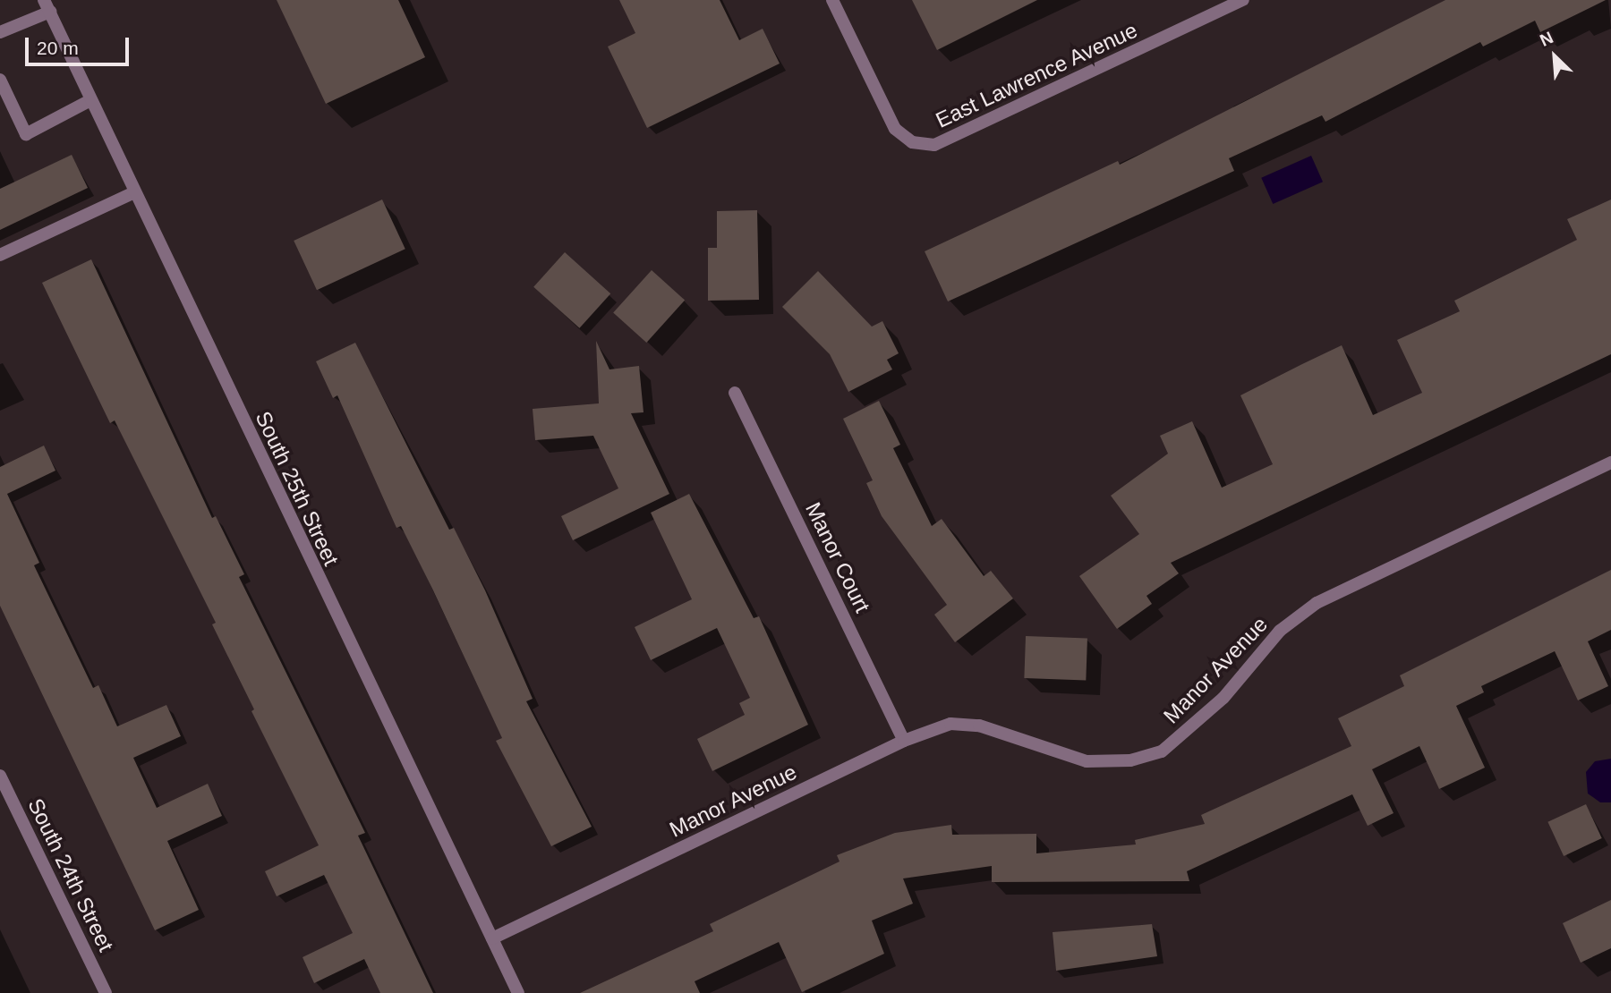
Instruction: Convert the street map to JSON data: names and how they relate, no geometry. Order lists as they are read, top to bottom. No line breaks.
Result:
{"streets":{"street":["East Lawrence Avenue","South 25th Street","Manor Court","Manor Avenue","South 24th Street"]},"crossings":[["South 25th Street","Manor Avenue"],["Manor Court","Manor Avenue"]],"scale_bar":"20 m","north":"top left"}
